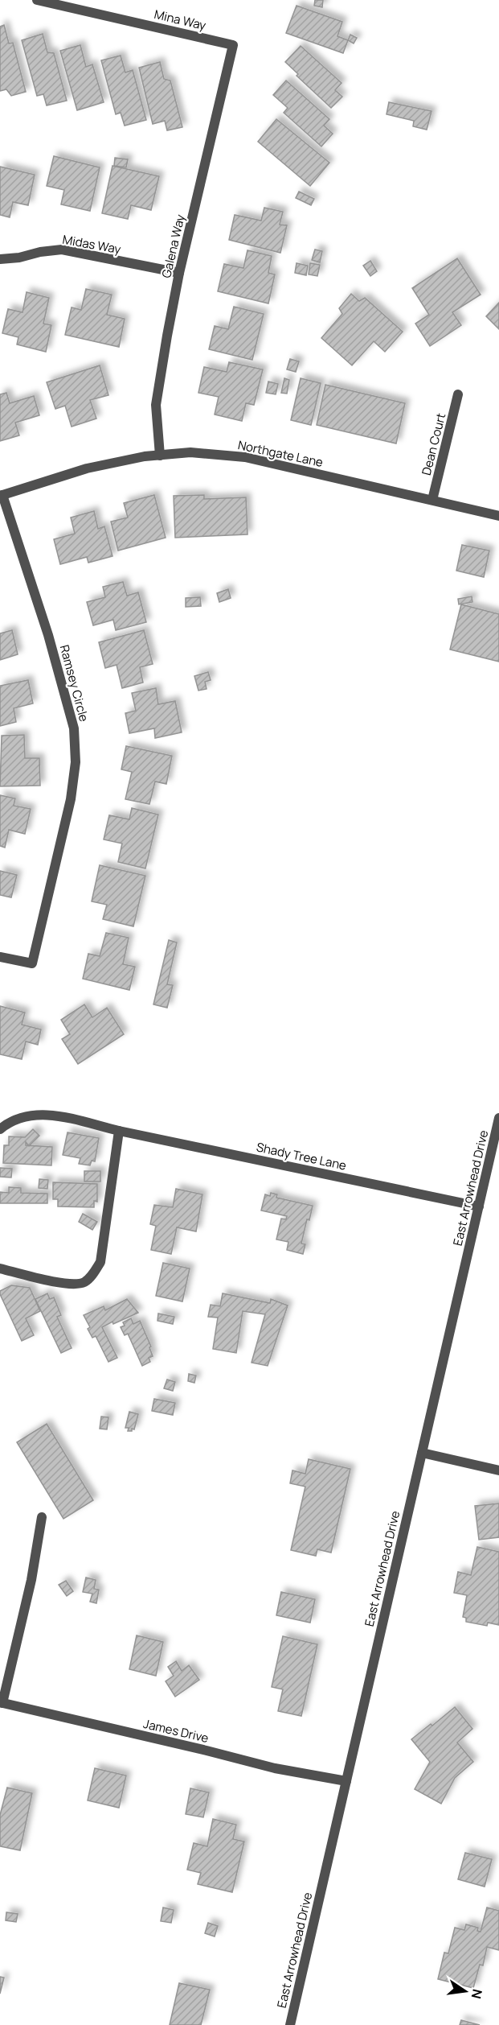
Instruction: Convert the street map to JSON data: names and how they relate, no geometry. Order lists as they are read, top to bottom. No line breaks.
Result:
{"streets":{"street":["Mina Way","Midas Way","Galena Way","Dean Court","Northgate Lane","Ramsey Circle","Shady Tree Lane","East Arrowhead Drive","James Drive"]},"crossings":[["Mina Way","Galena Way"],["Midas Way","Galena Way"],["Galena Way","Northgate Lane"],["Dean Court","Northgate Lane"],["Northgate Lane","Ramsey Circle"],["Shady Tree Lane","East Arrowhead Drive"],["East Arrowhead Drive","James Drive"]],"north":"right"}
